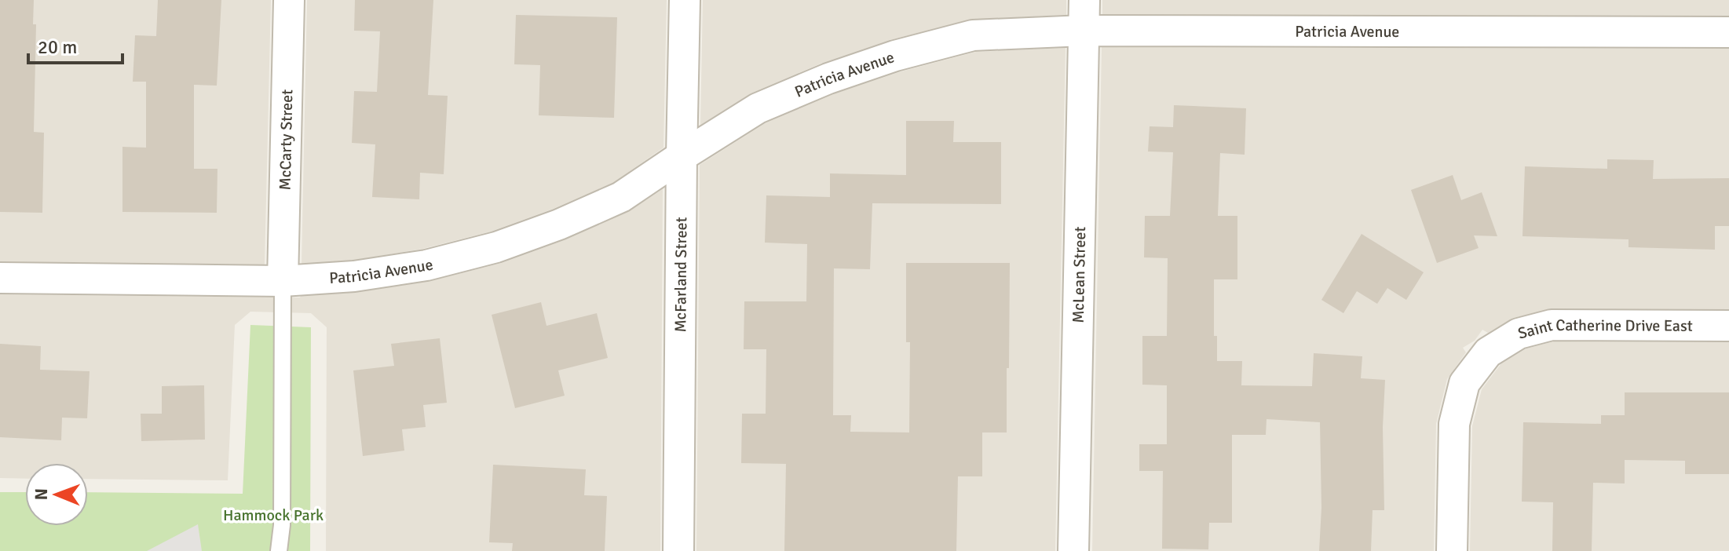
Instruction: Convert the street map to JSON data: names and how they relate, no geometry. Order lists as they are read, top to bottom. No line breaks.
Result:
{"streets":{"street":["Patricia Avenue","McCarty Street","McFarland Street","McLean Street","Saint Catherine Drive East"]},"crossings":[["Patricia Avenue","McCarty Street"],["Patricia Avenue","McFarland Street"],["Patricia Avenue","McLean Street"]],"parks":["Hammock Park"],"scale_bar":"20 m","north":"left"}
